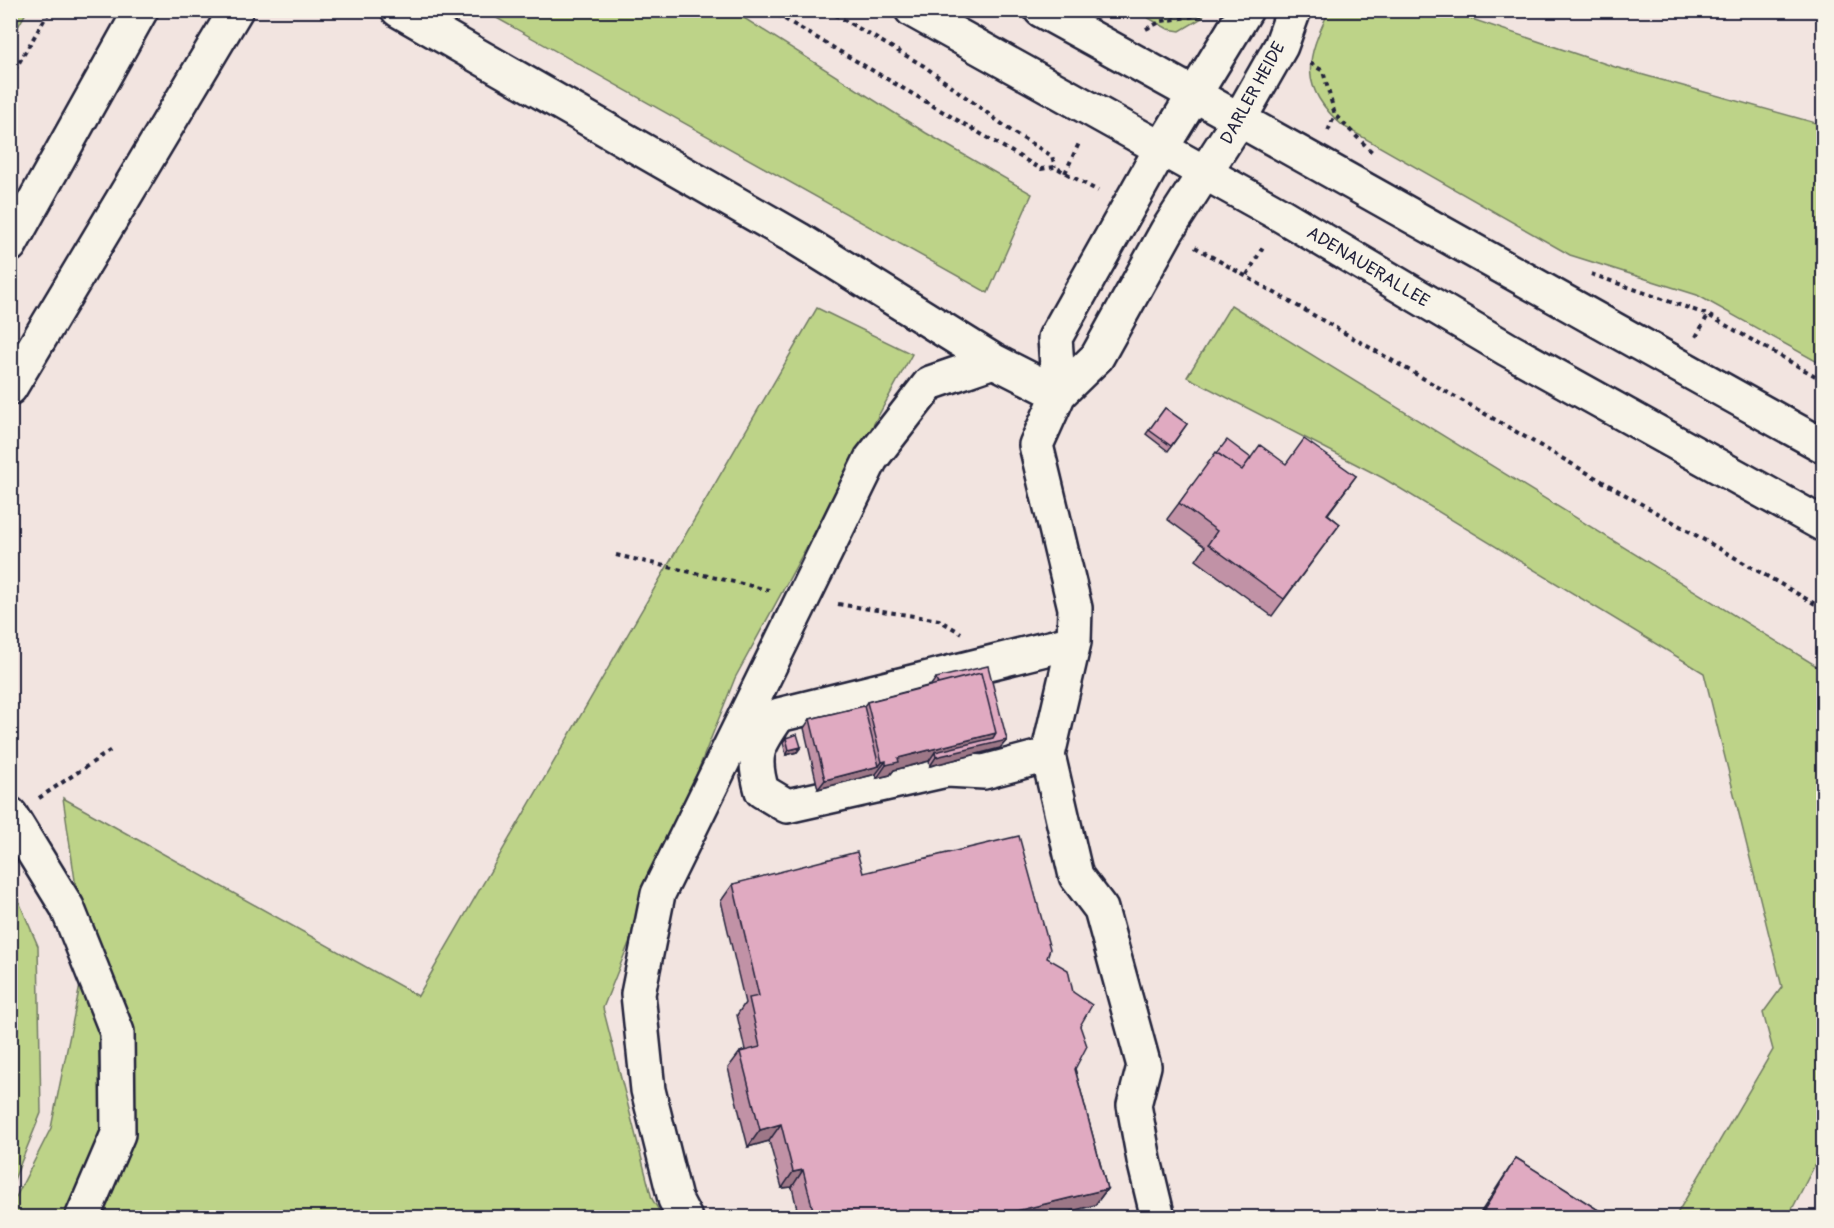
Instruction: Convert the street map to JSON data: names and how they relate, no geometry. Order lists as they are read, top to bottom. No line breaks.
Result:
{"streets":{"main road":["DARLER HEIDE","ADENAUERALLEE"]},"crossings":[["DARLER HEIDE","ADENAUERALLEE"]]}
